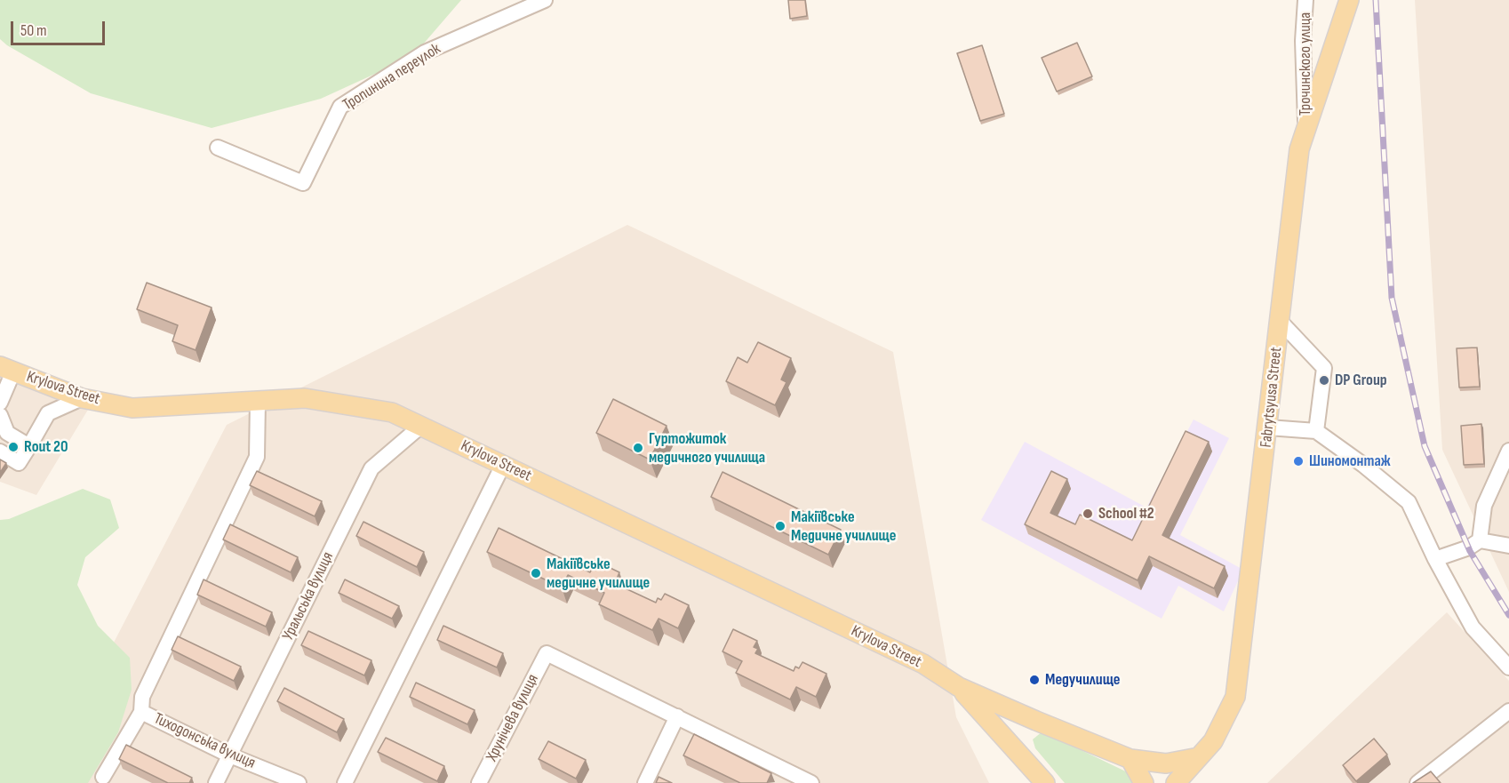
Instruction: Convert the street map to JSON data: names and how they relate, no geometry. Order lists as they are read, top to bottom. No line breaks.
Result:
{"streets":{"main road":["Krylova Street","Fabrytsyusa Street"],"street":["Трочинского улица","Тропинина переулок","Уральська вулиця","Хрунічева вулиця","Тиходонська вулиця"]},"crossings":[["Трочинского улица","Fabrytsyusa Street"],["Krylova Street","Уральська вулиця"],["Уральська вулиця","Тиходонська вулиця"]],"places":["DP Group","Rout 20","Гуртожиток медичного училища","Шиномонтаж","School #2","Макіївське Медичне училище","Макіївське медичне училище","Медучилище"],"scale_bar":"50 m"}
